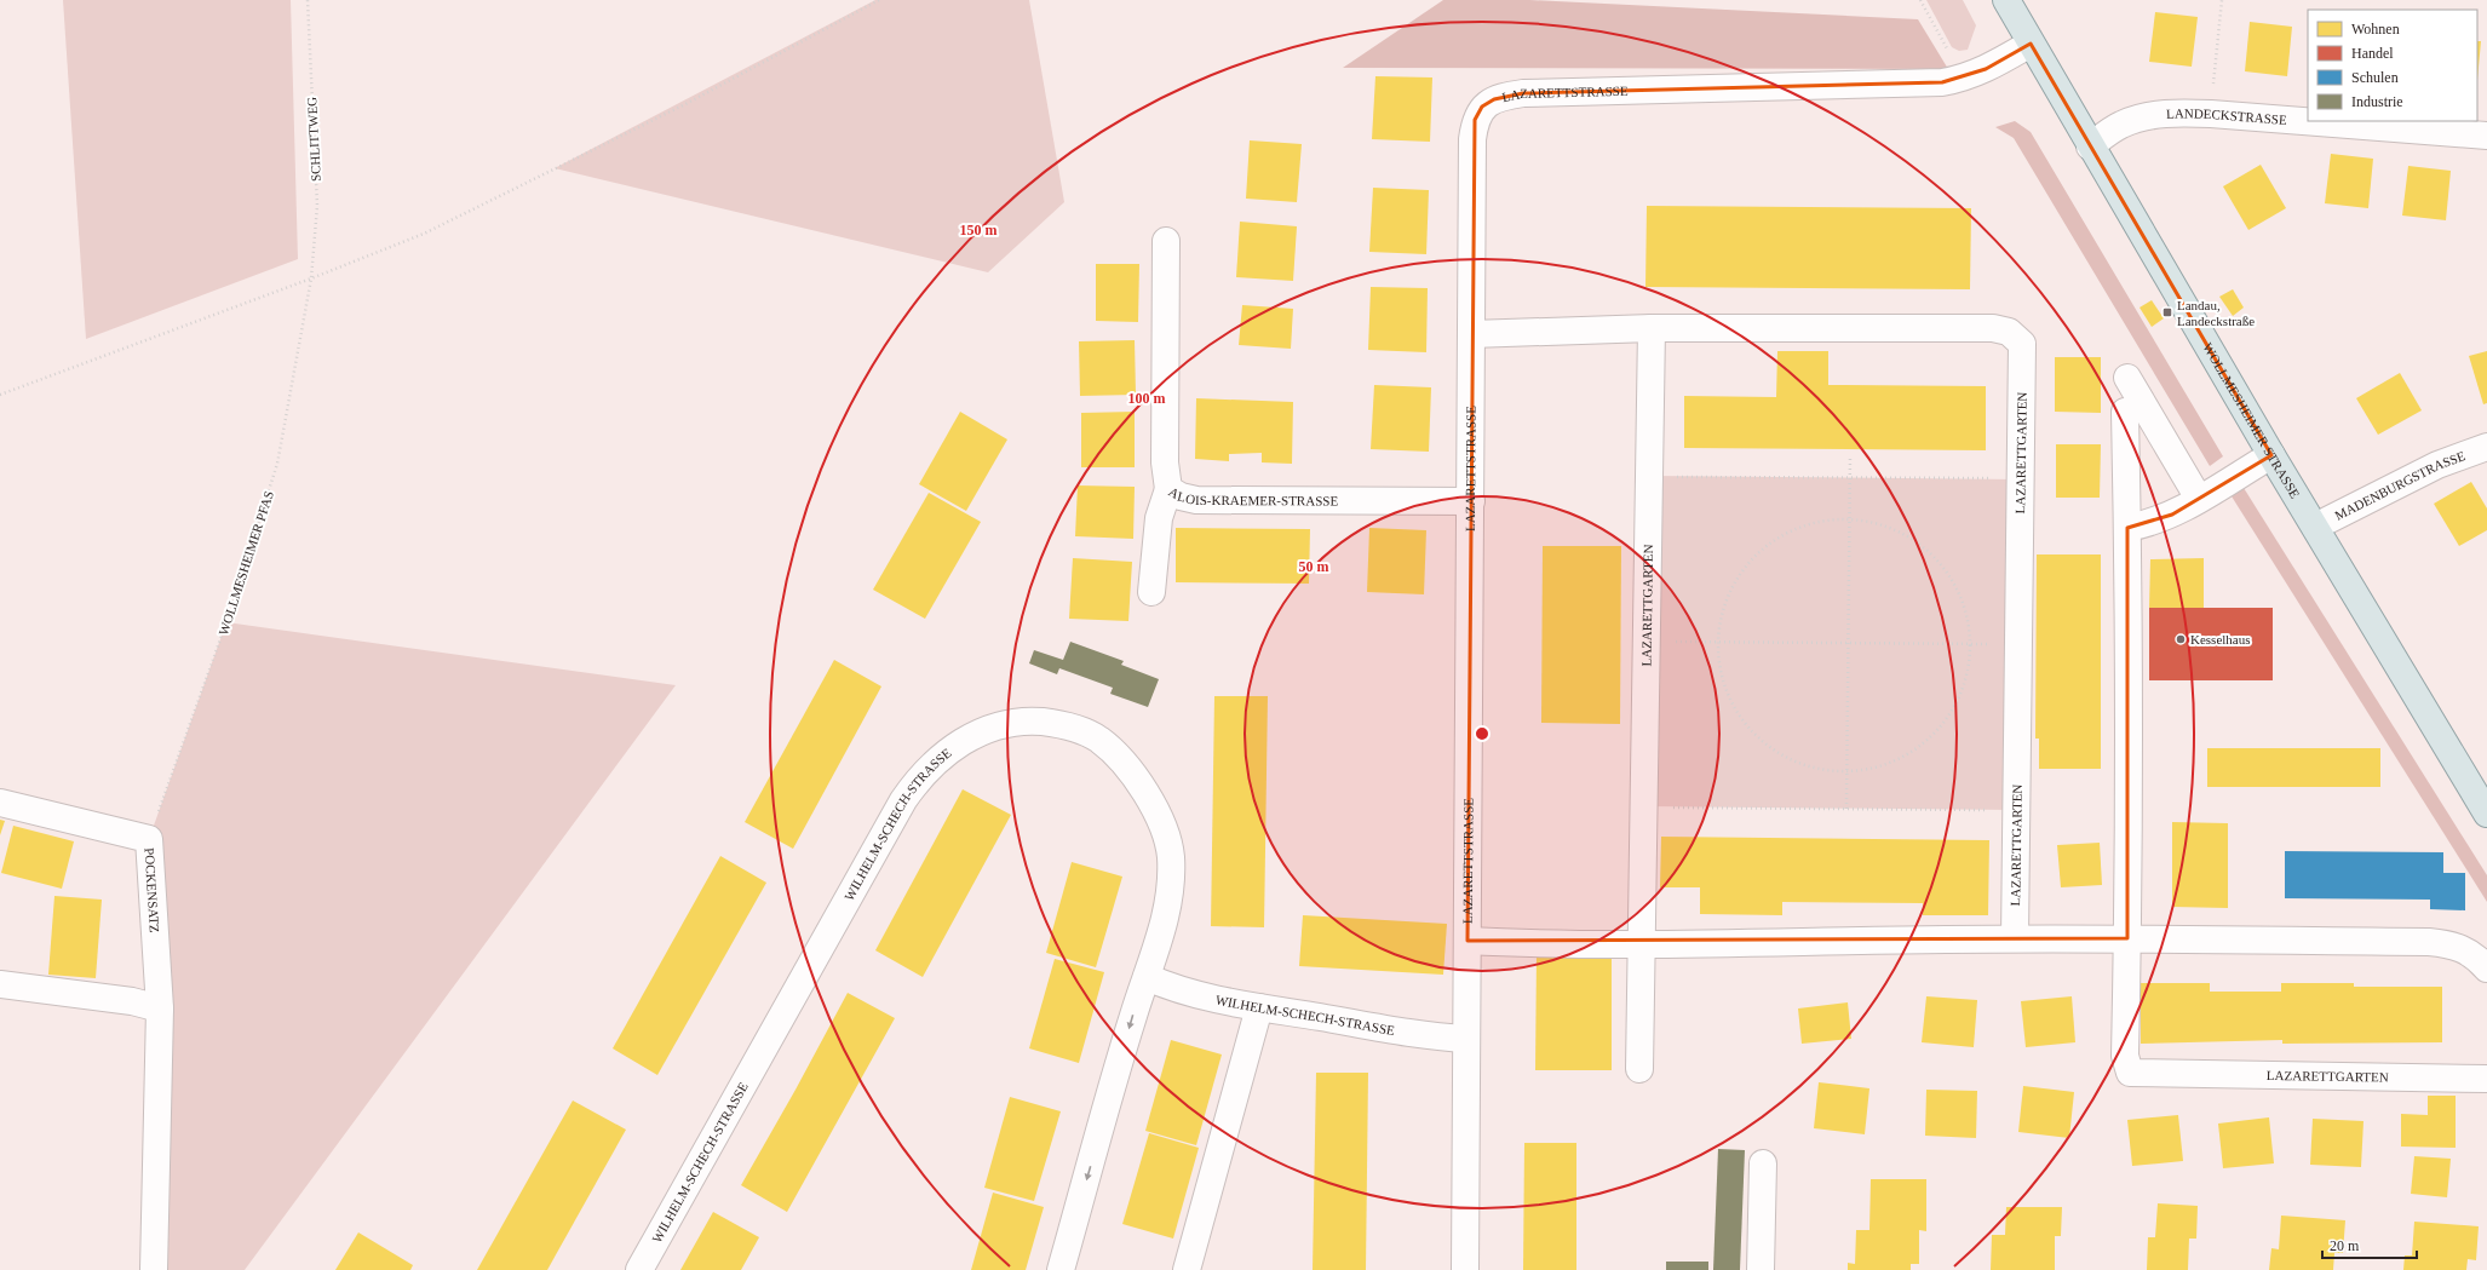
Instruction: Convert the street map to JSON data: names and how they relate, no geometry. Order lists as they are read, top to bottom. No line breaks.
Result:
{"streets":{"main road":["WOLLMESHEIMER STRASSE"],"street":["LAZARETTSTRASSE","LANDECKSTRASSE","LAZARETTGARTEN","MADENBURGSTRASSE","ALOIS-KRAEMER-STRASSE","WILHELM-SCHECH-STRASSE","POCKENSATZ"],"path":["SCHLITTWEG","WOLLMESHEIMER PFAS"]},"crossings":[["LAZARETTSTRASSE","LAZARETTGARTEN"],["LAZARETTSTRASSE","ALOIS-KRAEMER-STRASSE"],["LAZARETTSTRASSE","WILHELM-SCHECH-STRASSE"],["LANDECKSTRASSE","WOLLMESHEIMER STRASSE"],["SCHLITTWEG","WOLLMESHEIMER PFAS"],["WOLLMESHEIMER STRASSE","MADENBURGSTRASSE"],["WOLLMESHEIMER PFAS","POCKENSATZ"]],"places":{"transit":["Landau, Landeckstraße"],"other":["Kesselhaus"]},"legend":["Wohnen","Handel","Schulen","Industrie"],"scale_bar":"20 m","rings":["150 m","100 m","50 m"]}
